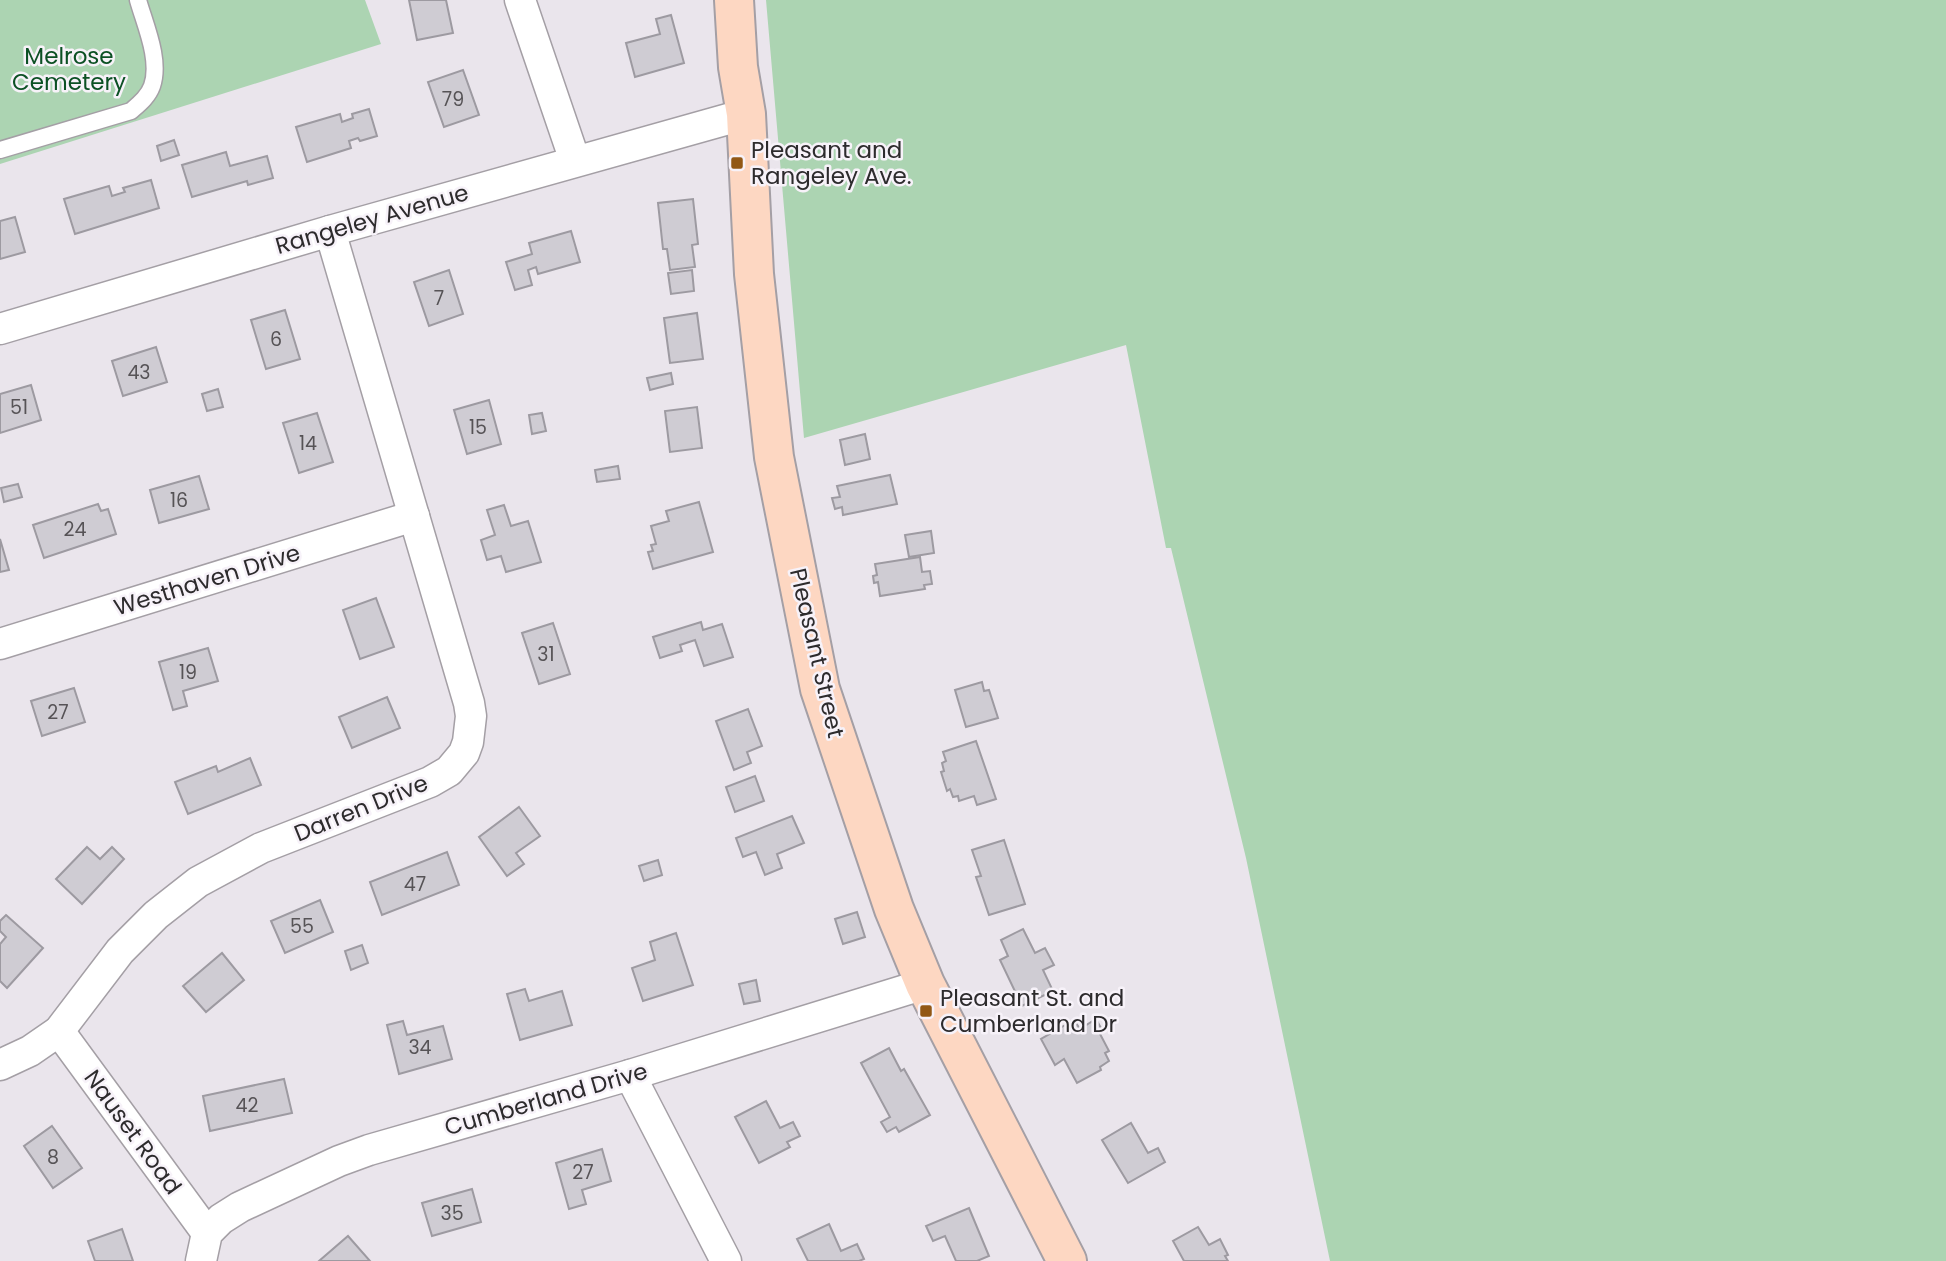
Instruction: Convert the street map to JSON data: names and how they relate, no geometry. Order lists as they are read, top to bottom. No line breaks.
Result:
{"streets":{"main road":["Pleasant Street"],"street":["Rangeley Avenue","Westhaven Drive","Darren Drive","Cumberland Drive","Nauset Road"]},"crossings":[["Rangeley Avenue","Pleasant Street"],["Rangeley Avenue","Darren Drive"],["Westhaven Drive","Darren Drive"],["Pleasant Street","Cumberland Drive"],["Darren Drive","Nauset Road"],["Cumberland Drive","Nauset Road"]],"parks":["Melrose Cemetery"],"places":{"transit":["Pleasant and Rangeley Ave.","Pleasant St. and Cumberland Dr"]},"house_numbers":["79","7","6","43","51","15","14","16","24","31","19","27","47","55","34","42","8","27","35"]}
